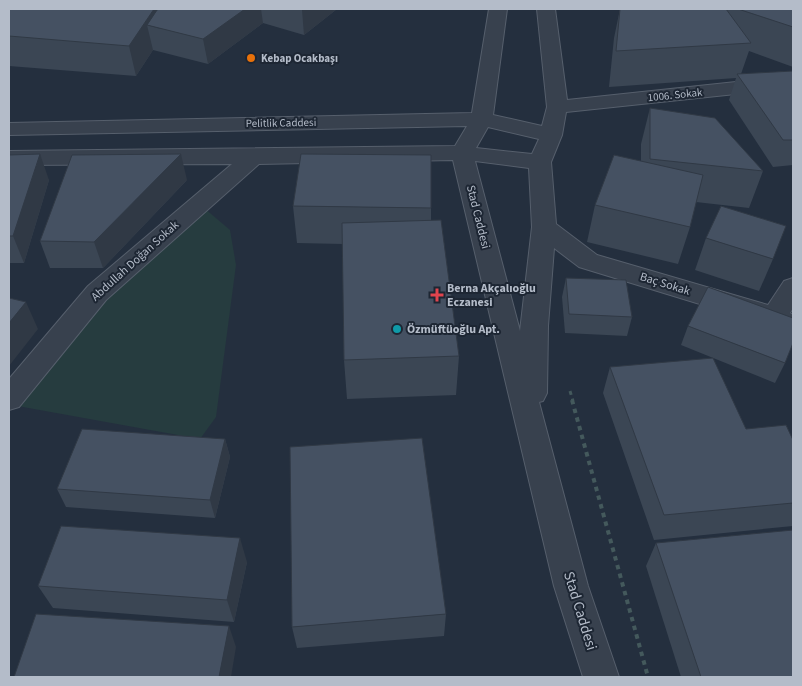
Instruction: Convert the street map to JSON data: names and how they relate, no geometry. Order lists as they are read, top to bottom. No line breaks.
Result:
{"streets":{"street":["1006. Sokak","Pelitlik Caddesi","Stad Caddesi","Abdullah Doğan Sokak","Baç Sokak"]},"crossings":[["1006. Sokak","Stad Caddesi"],["Pelitlik Caddesi","Stad Caddesi"],["Stad Caddesi","Baç Sokak"]],"places":{"other":["Kebap Ocakbaşı","Özmüftüoğlu Apt."],"health":["Berna Akçalıoğlu Eczanesi"]}}
